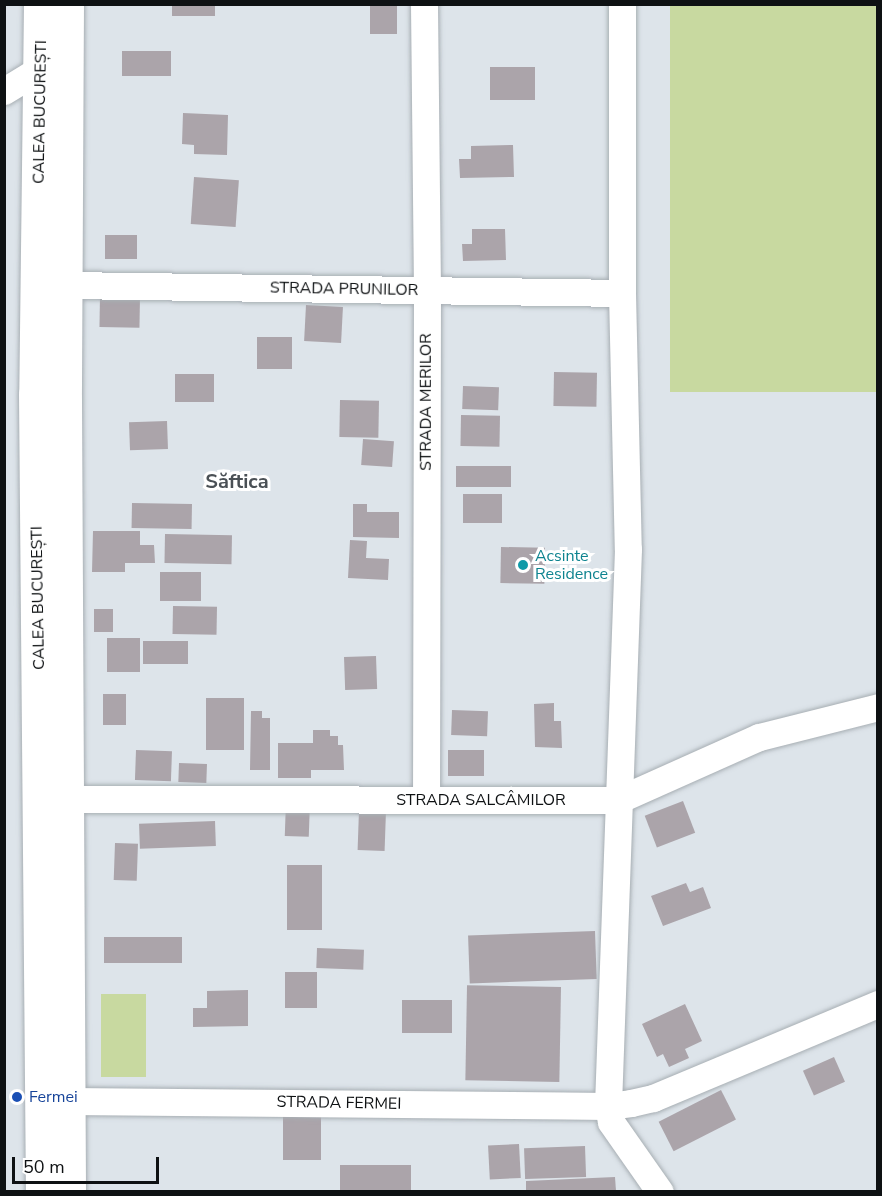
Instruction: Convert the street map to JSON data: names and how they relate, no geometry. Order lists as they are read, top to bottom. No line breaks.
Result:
{"streets":{"highway":["CALEA BUCUREȘTI"],"street":["STRADA PRUNILOR","STRADA MERILOR","STRADA SALCÂMILOR","STRADA FERMEI"]},"crossings":[["CALEA BUCUREȘTI","STRADA PRUNILOR"],["CALEA BUCUREȘTI","STRADA SALCÂMILOR"],["CALEA BUCUREȘTI","STRADA FERMEI"],["STRADA PRUNILOR","STRADA MERILOR"],["STRADA MERILOR","STRADA SALCÂMILOR"]],"districts":["Săftica"],"places":["Acsinte Residence","Fermei"],"scale_bar":"50 m"}
